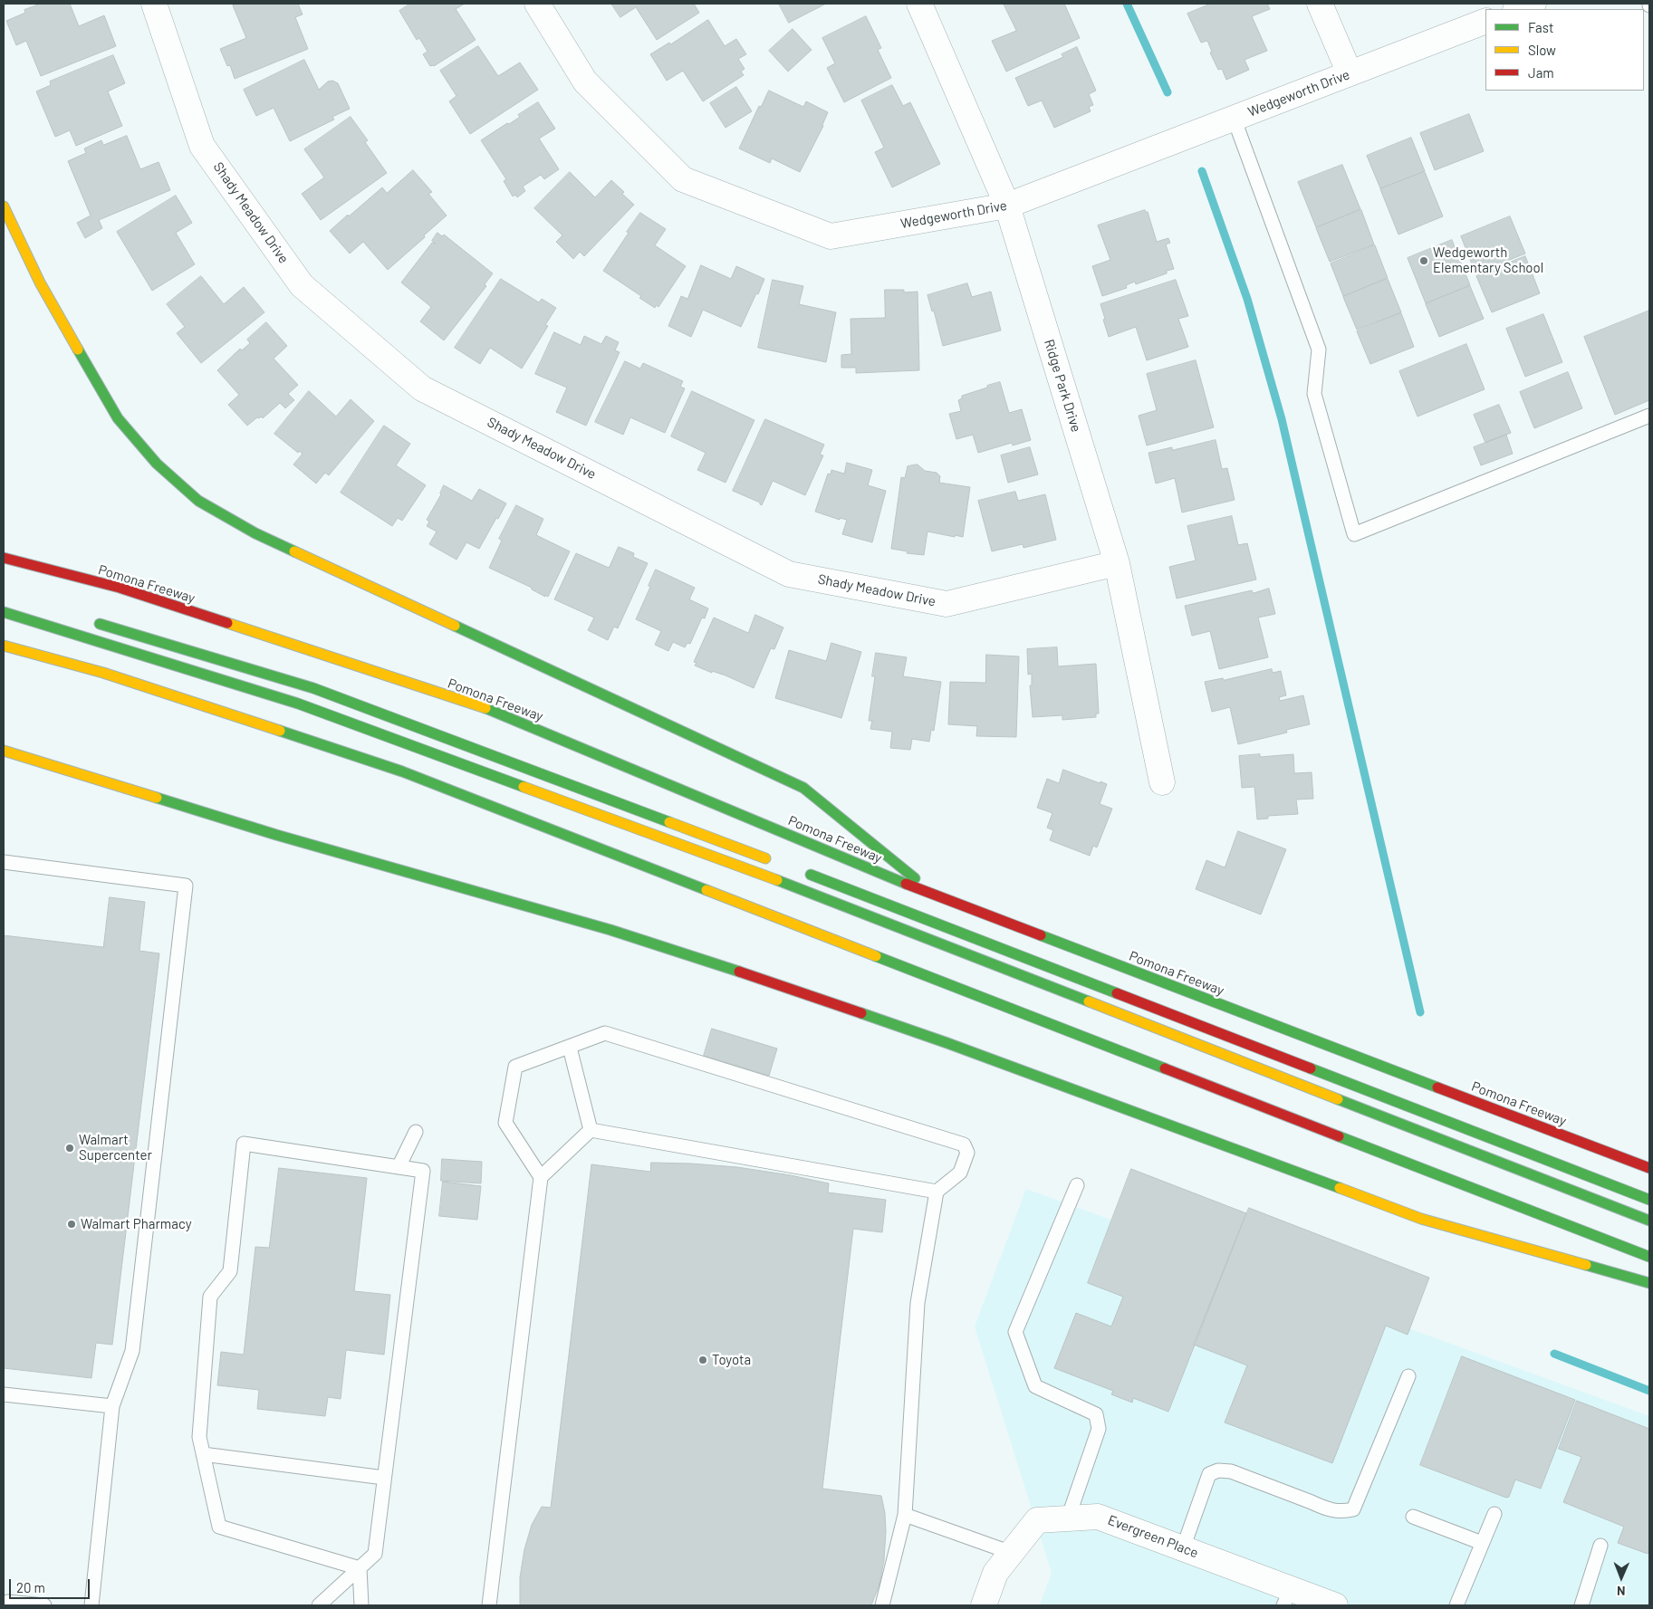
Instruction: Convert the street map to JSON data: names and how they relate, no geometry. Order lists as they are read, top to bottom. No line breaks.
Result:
{"streets":{"highway":["Pomona Freeway"],"street":["Wedgeworth Drive","Shady Meadow Drive","Ridge Park Drive","Evergreen Place"]},"crossings":[["Wedgeworth Drive","Ridge Park Drive"],["Shady Meadow Drive","Ridge Park Drive"]],"places":["Wedgeworth Elementary School","Walmart Supercenter","Walmart Pharmacy","Toyota"],"legend":["Fast","Slow","Jam"],"scale_bar":"20 m","north":"bottom"}
